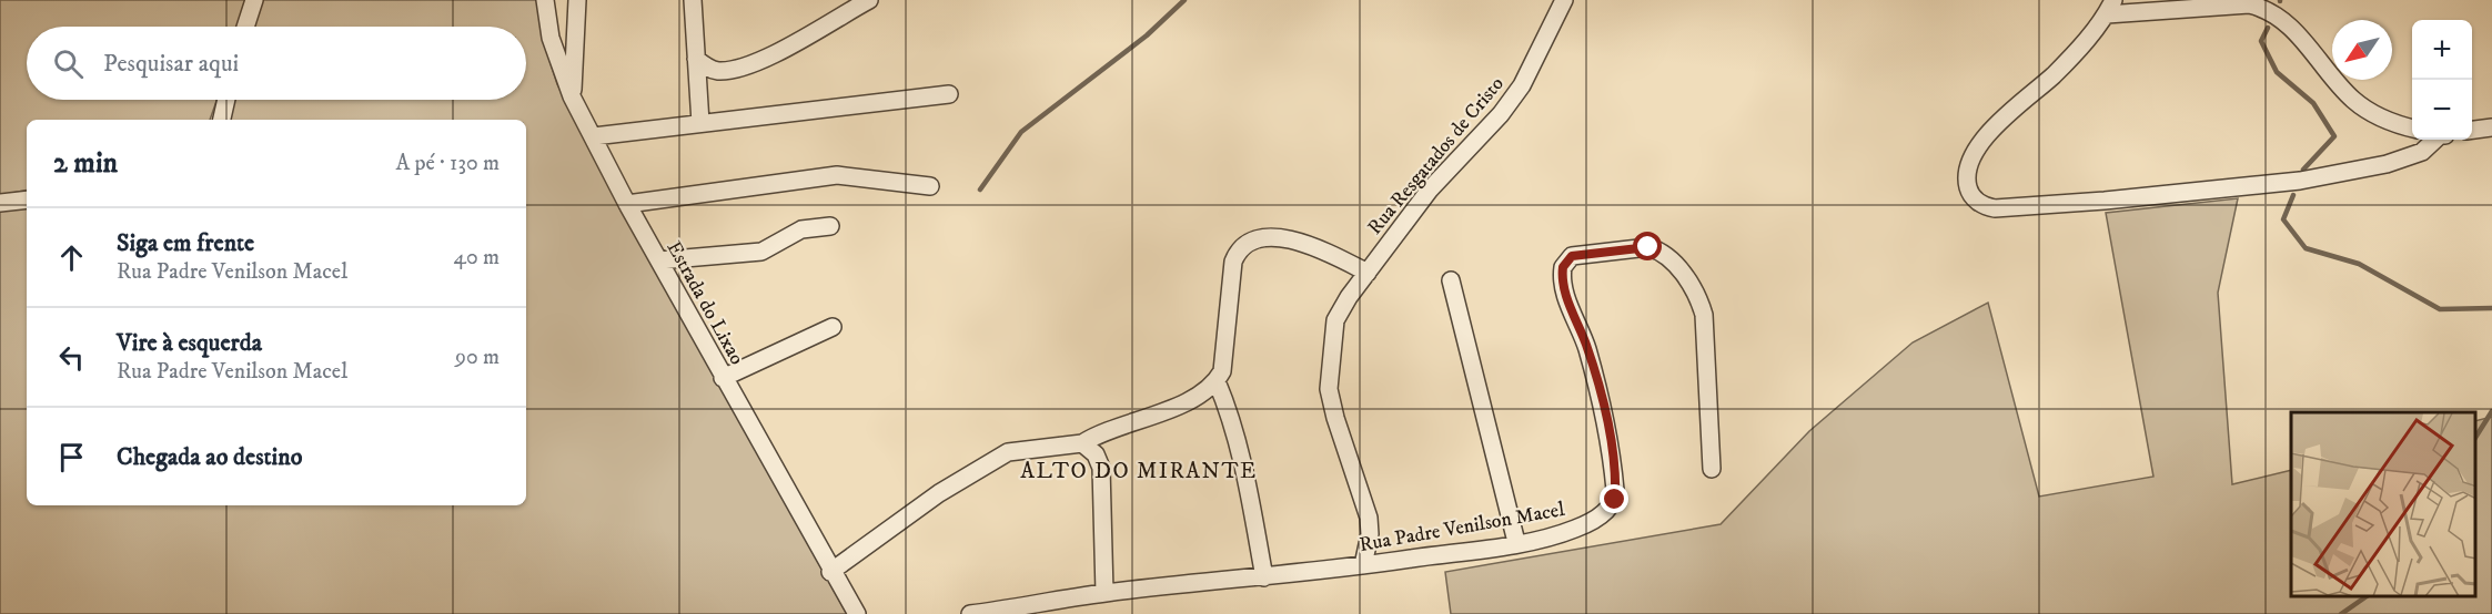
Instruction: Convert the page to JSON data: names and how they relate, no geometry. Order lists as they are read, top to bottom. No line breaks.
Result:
{"streets":{"street":["Rua Resgatados de Cristo","Estrada do Lixao","Rua Padre Venilson Macel"]},"crossings":[["Rua Resgatados de Cristo","Rua Padre Venilson Macel"]],"districts":["ALTO DO MIRANTE"],"north":"bottom left","page":{"map_buttons":["+","−"],"search":"Pesquisar aqui","heading":["2 min","A pé · 130 m"],"list":[["Siga em frente","Rua Padre Venilson Macel","40 m"],["Vire à esquerda","Rua Padre Venilson Macel","90 m"],"Chegada ao destino"]}}
